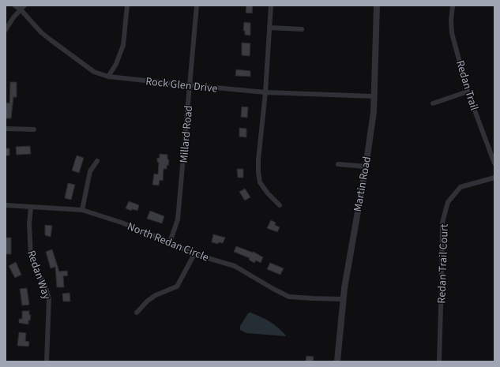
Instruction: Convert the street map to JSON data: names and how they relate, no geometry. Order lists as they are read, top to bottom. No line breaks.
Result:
{"streets":{"street":["Rock Glen Drive","Redan Trail","Millard Road","Martin Road","North Redan Circle","Redan Trail Court","Redan Way"]},"crossings":[["Rock Glen Drive","Millard Road"],["Rock Glen Drive","Martin Road"],["Millard Road","North Redan Circle"],["Martin Road","North Redan Circle"],["North Redan Circle","Redan Way"]]}
